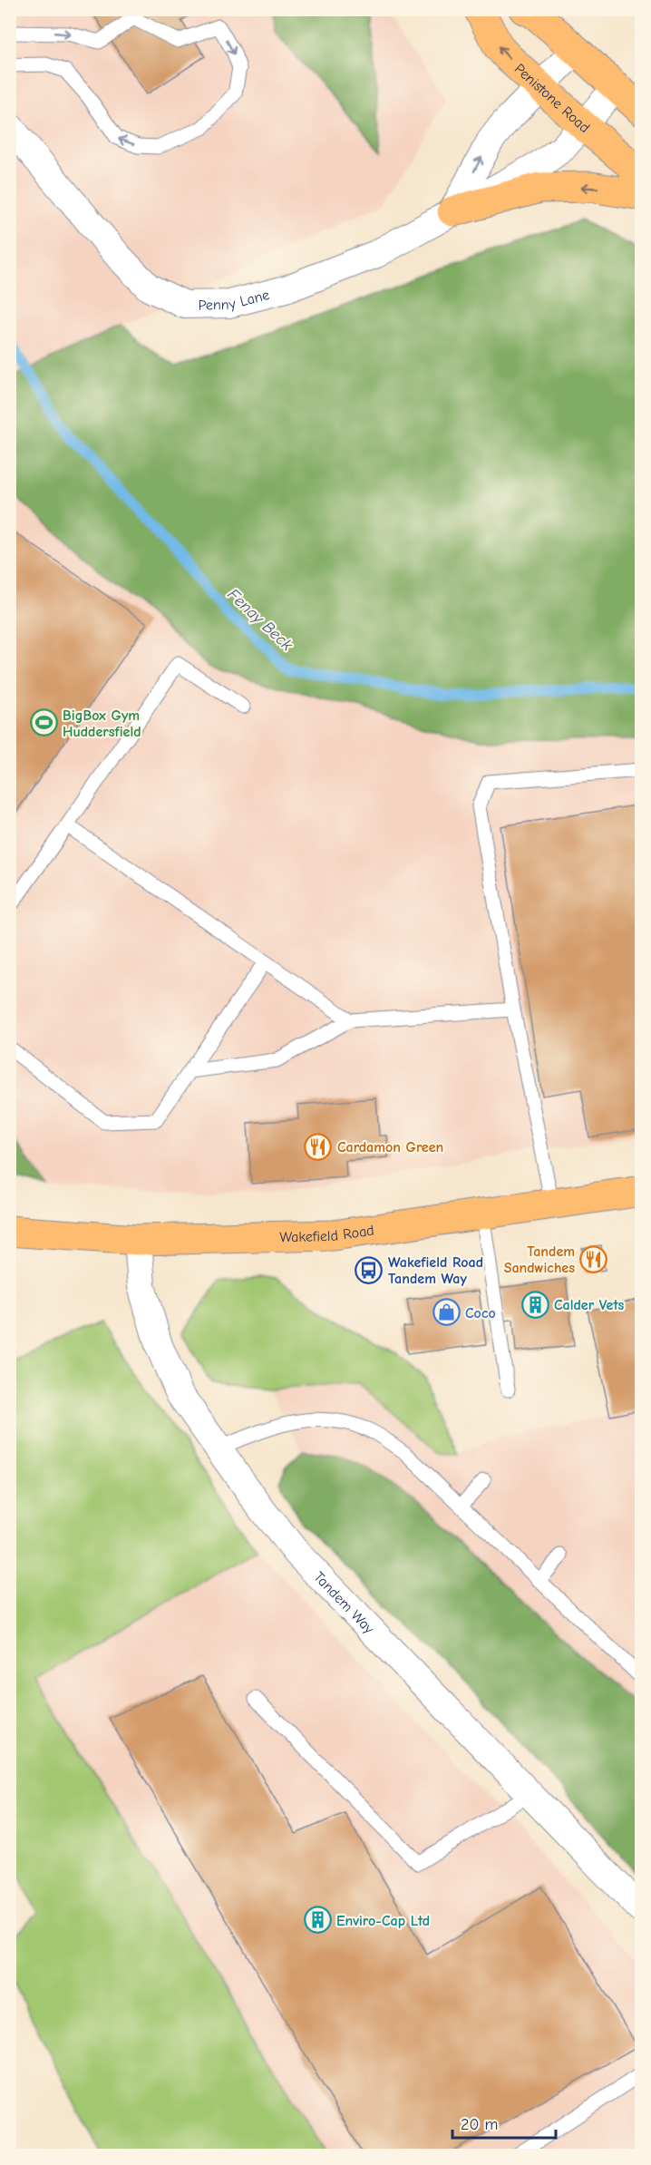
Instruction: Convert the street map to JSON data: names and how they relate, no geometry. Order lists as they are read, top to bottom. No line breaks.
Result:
{"streets":{"highway":["Penistone Road","Wakefield Road"],"street":["Penny Lane","Tandem Way"]},"crossings":[["Penistone Road","Penny Lane"],["Wakefield Road","Tandem Way"]],"water":["Fenay Beck"],"places":{"sports":["BigBox Gym Huddersfield"],"restaurant":["Cardamon Green","Tandem Sandwiches"],"bus stop":["Wakefield Road Tandem Way"],"building":["Calder Vets","Enviro-Cap Ltd"],"shop":["Coco"]},"scale_bar":"20 m"}
